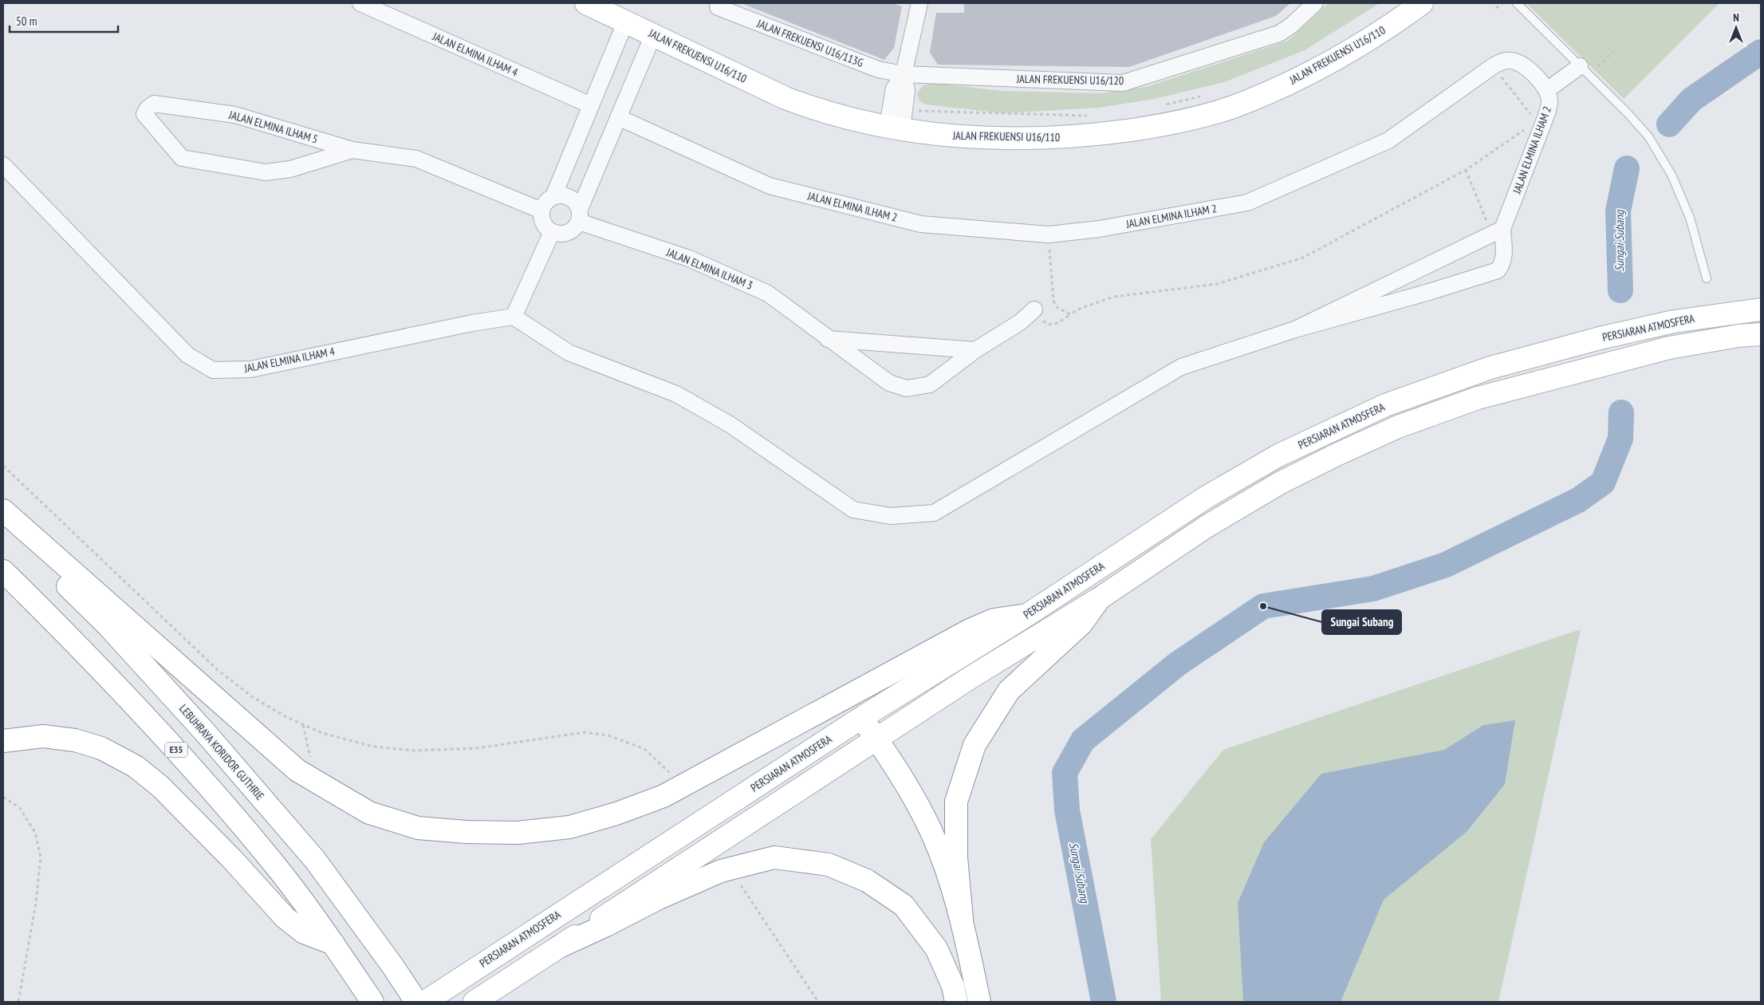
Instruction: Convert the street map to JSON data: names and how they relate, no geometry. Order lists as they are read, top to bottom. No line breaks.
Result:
{"streets":{"main road":["JALAN FREKUENSI U16/110","PERSIARAN ATMOSFERA","E35","LEBUHRAYA KORIDOR GUTHRIE"],"street":["JALAN FREKUENSI U16/113G","JALAN ELMINA ILHAM 4","JALAN FREKUENSI U16/120","JALAN ELMINA ILHAM 5","JALAN ELMINA ILHAM 2","JALAN ELMINA ILHAM 3"]},"crossings":[["JALAN FREKUENSI U16/113G","JALAN FREKUENSI U16/120"],["JALAN ELMINA ILHAM 4","JALAN ELMINA ILHAM 2"],["JALAN ELMINA ILHAM 5","JALAN ELMINA ILHAM 3"]],"water":["Sungai Subang"],"places":["Sungai Subang"],"scale_bar":"50 m","north":"top"}
